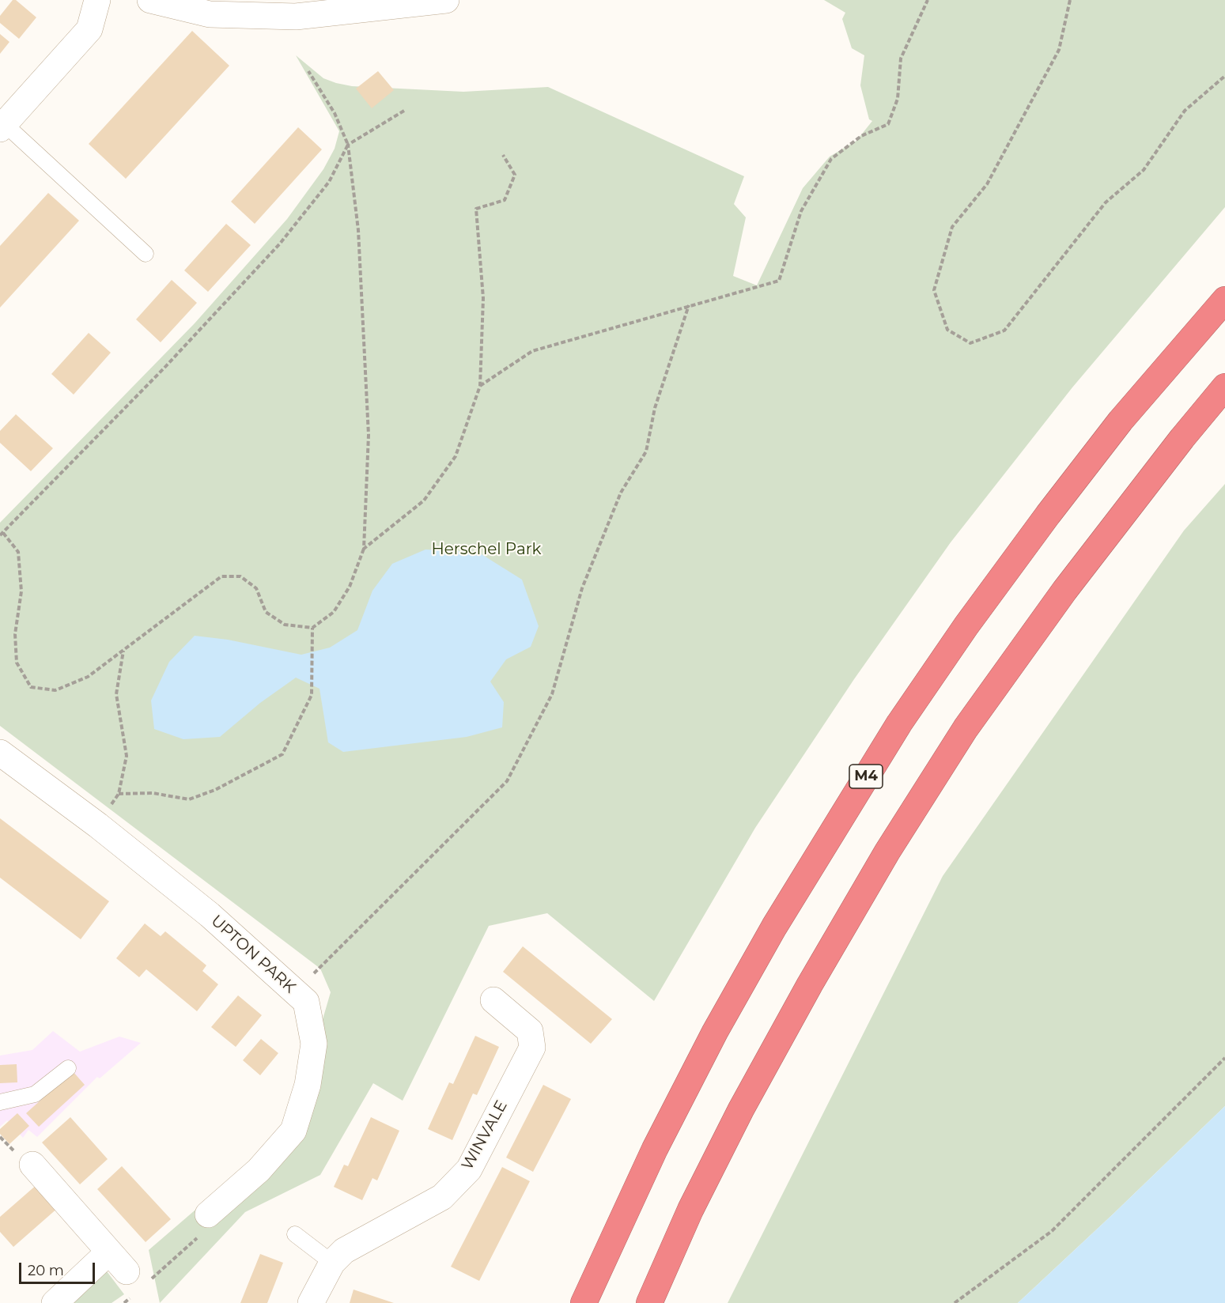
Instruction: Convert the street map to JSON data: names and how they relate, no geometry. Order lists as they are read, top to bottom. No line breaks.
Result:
{"streets":{"highway":["M4"],"street":["UPTON PARK","WINVALE"]},"parks":["Herschel Park"],"scale_bar":"20 m"}
